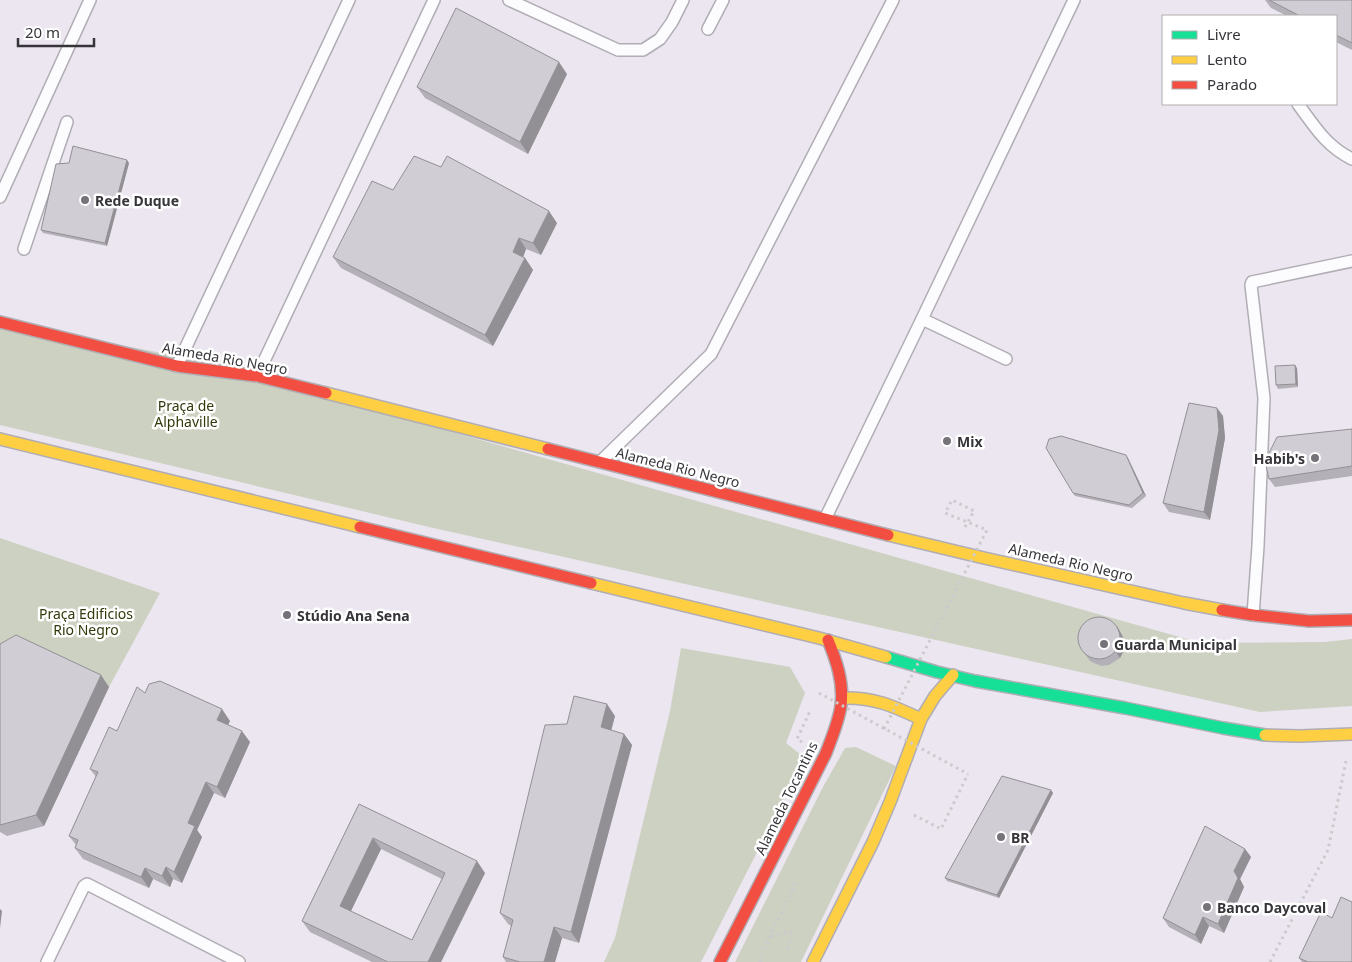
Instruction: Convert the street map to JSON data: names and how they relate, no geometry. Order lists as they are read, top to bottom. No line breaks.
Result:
{"streets":{"main road":["Alameda Rio Negro","Alameda Tocantins"]},"parks":["Praça de Alphaville","Praça Edificios Rio Negro"],"places":["Rede Duque","Mix","Habib's","Stúdio Ana Sena","Guarda Municipal","BR","Banco Daycoval"],"legend":["Livre","Lento","Parado"],"scale_bar":"20 m"}
